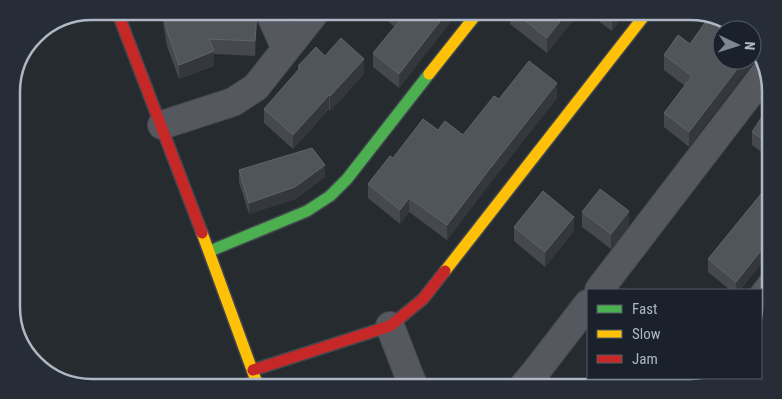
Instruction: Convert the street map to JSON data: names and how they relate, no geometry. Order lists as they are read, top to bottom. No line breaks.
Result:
{"legend":["Fast","Slow","Jam"],"north":"right"}
